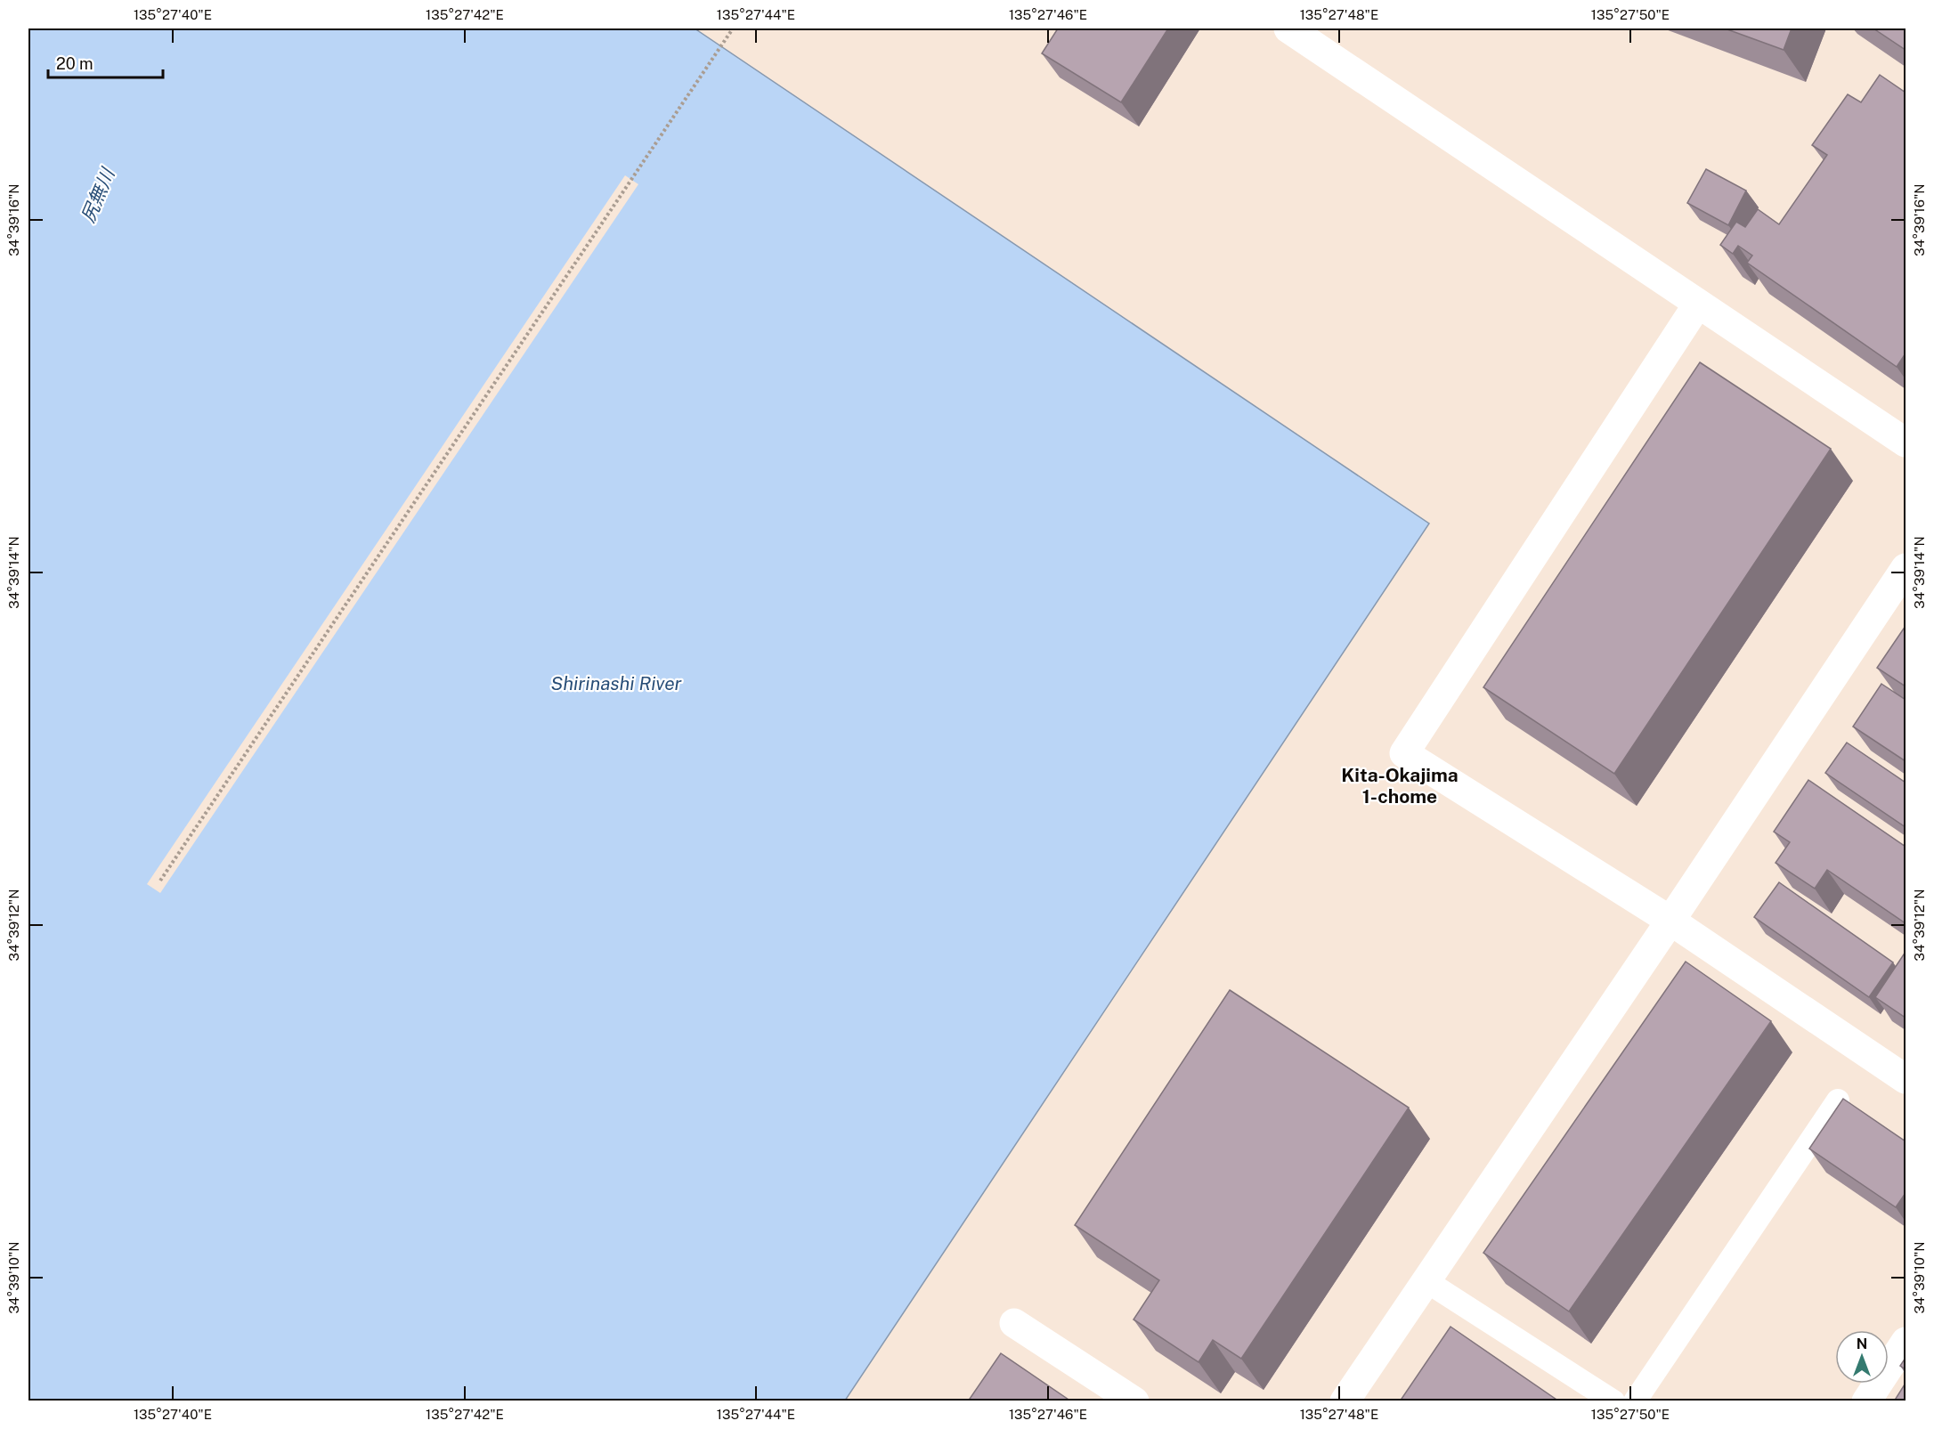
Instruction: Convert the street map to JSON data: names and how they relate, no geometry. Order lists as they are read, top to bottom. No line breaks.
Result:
{"districts":["Kita-Okajima 1-chome"],"water":["尻無川","Shirinashi River"],"scale_bar":"20 m","north":"top","coordinates":["135°27'40\"E","135°27'42\"E","135°27'44\"E","135°27'46\"E","135°27'48\"E","135°27'50\"E","34°39'16\"N","34°39'14\"N","34°39'12\"N","34°39'10\"N"]}
